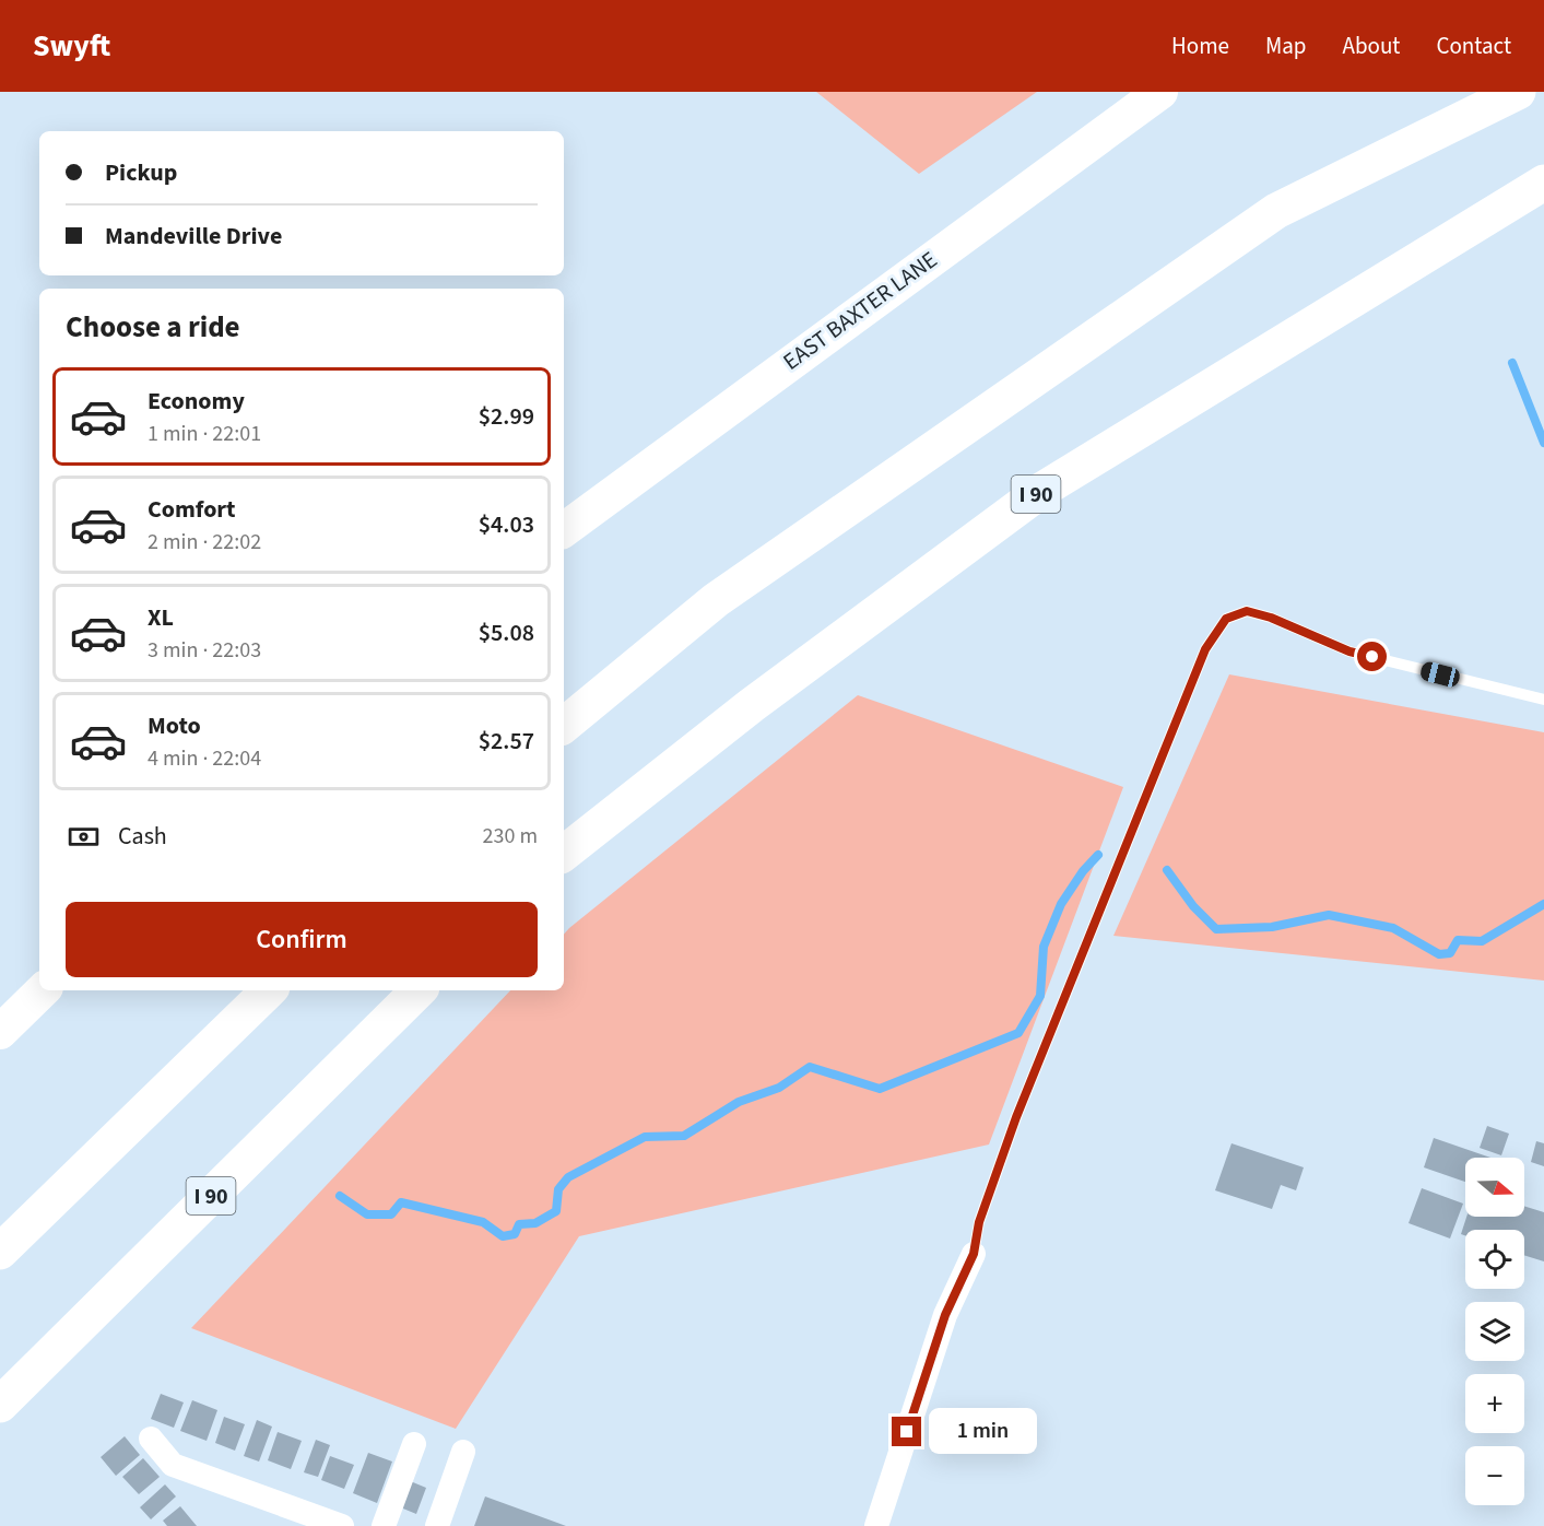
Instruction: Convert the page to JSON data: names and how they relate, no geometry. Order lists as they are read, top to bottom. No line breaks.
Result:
{"streets":{"highway":["I 90"],"main road":["EAST BAXTER LANE"]},"north":"right","page":{"header":"Swyft","nav":["Home","Map","About","Contact"],"banner":["Pickup","Mandeville Drive"],"heading":"Choose a ride","list":[{"name":"Economy","note":"1 min · 22:01","value":"$2.99"},{"name":"Comfort","note":"2 min · 22:02","value":"$4.03"},{"name":"XL","note":"3 min · 22:03","value":"$5.08"},{"name":"Moto","note":"4 min · 22:04","value":"$2.57"}],"pay":["Cash","230 m"],"buttons":"Confirm","map_buttons":["+","−"],"bubble":"1 min"}}
